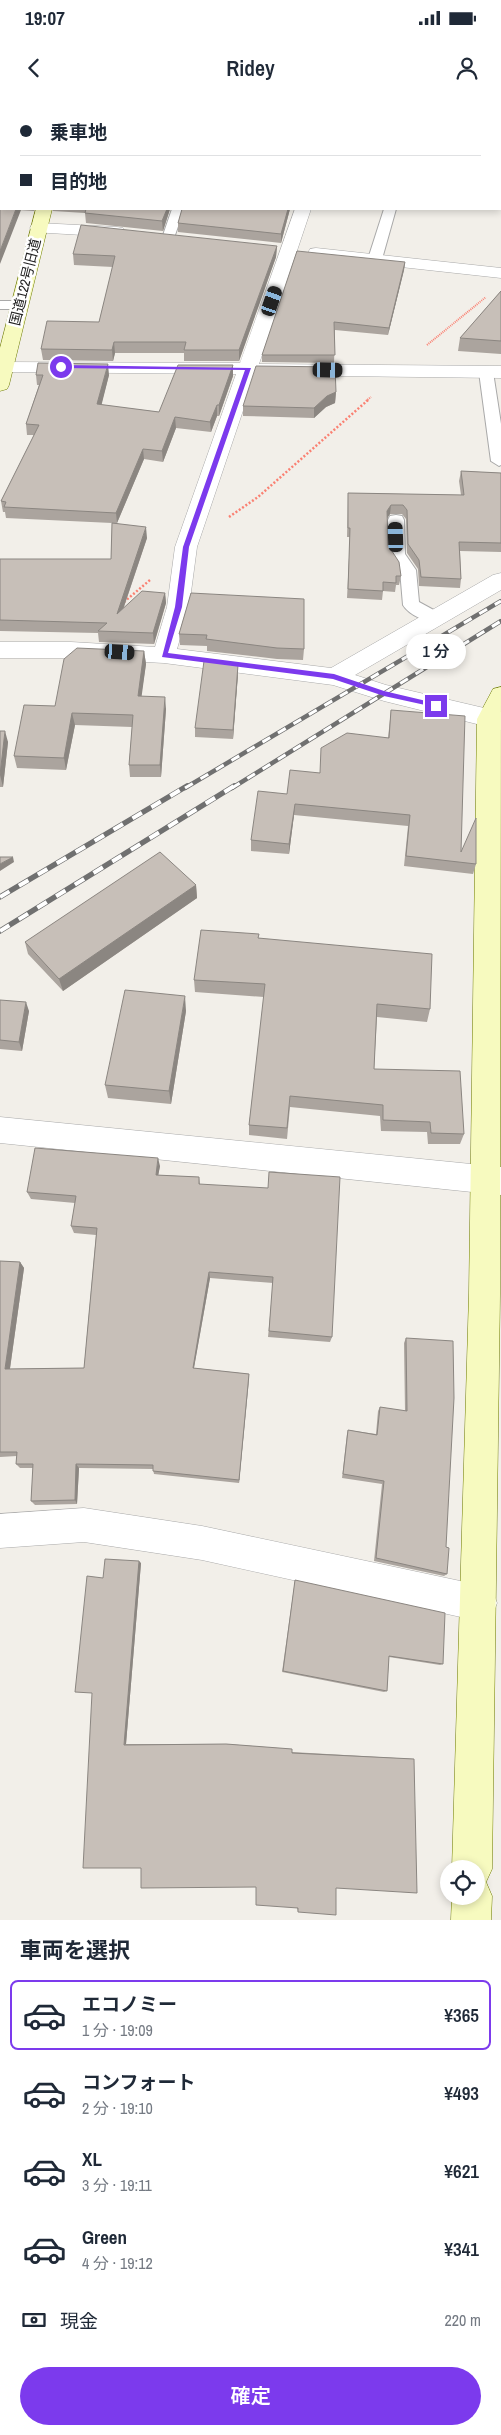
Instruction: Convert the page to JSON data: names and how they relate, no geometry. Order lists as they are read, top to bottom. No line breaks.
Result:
{"streets":{"street":["国道122号旧道"]},"page":{"status":"19:07","header":"Ridey","banner":["乗車地","目的地"],"bubble":"1 分","heading":"車両を選択","list":[{"name":"エコノミー","note":"1 分 · 19:09","value":"¥365"},{"name":"コンフォート","note":"2 分 · 19:10","value":"¥493"},{"name":"XL","note":"3 分 · 19:11","value":"¥621"},{"name":"Green","note":"4 分 · 19:12","value":"¥341"}],"pay":["現金","220 m"],"buttons":"確定"}}
